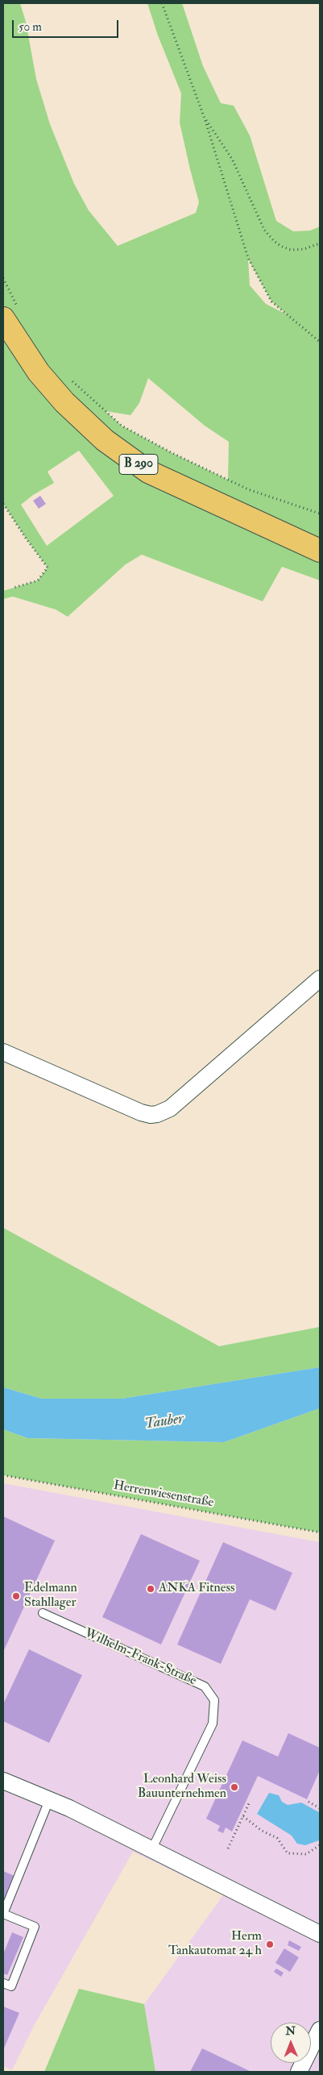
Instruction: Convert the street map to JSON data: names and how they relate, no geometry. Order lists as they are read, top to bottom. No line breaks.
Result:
{"streets":{"main road":["B 290"],"lane":["Wilhelm-Frank-Straße"],"path":["Herrenwiesenstraße"]},"water":["Tauber"],"places":["ANKA Fitness","Edelmann Stahllager","Leonhard Weiss Bauunternehmen","Herm Tankautomat 24 h"],"scale_bar":"50 m","north":"top"}
